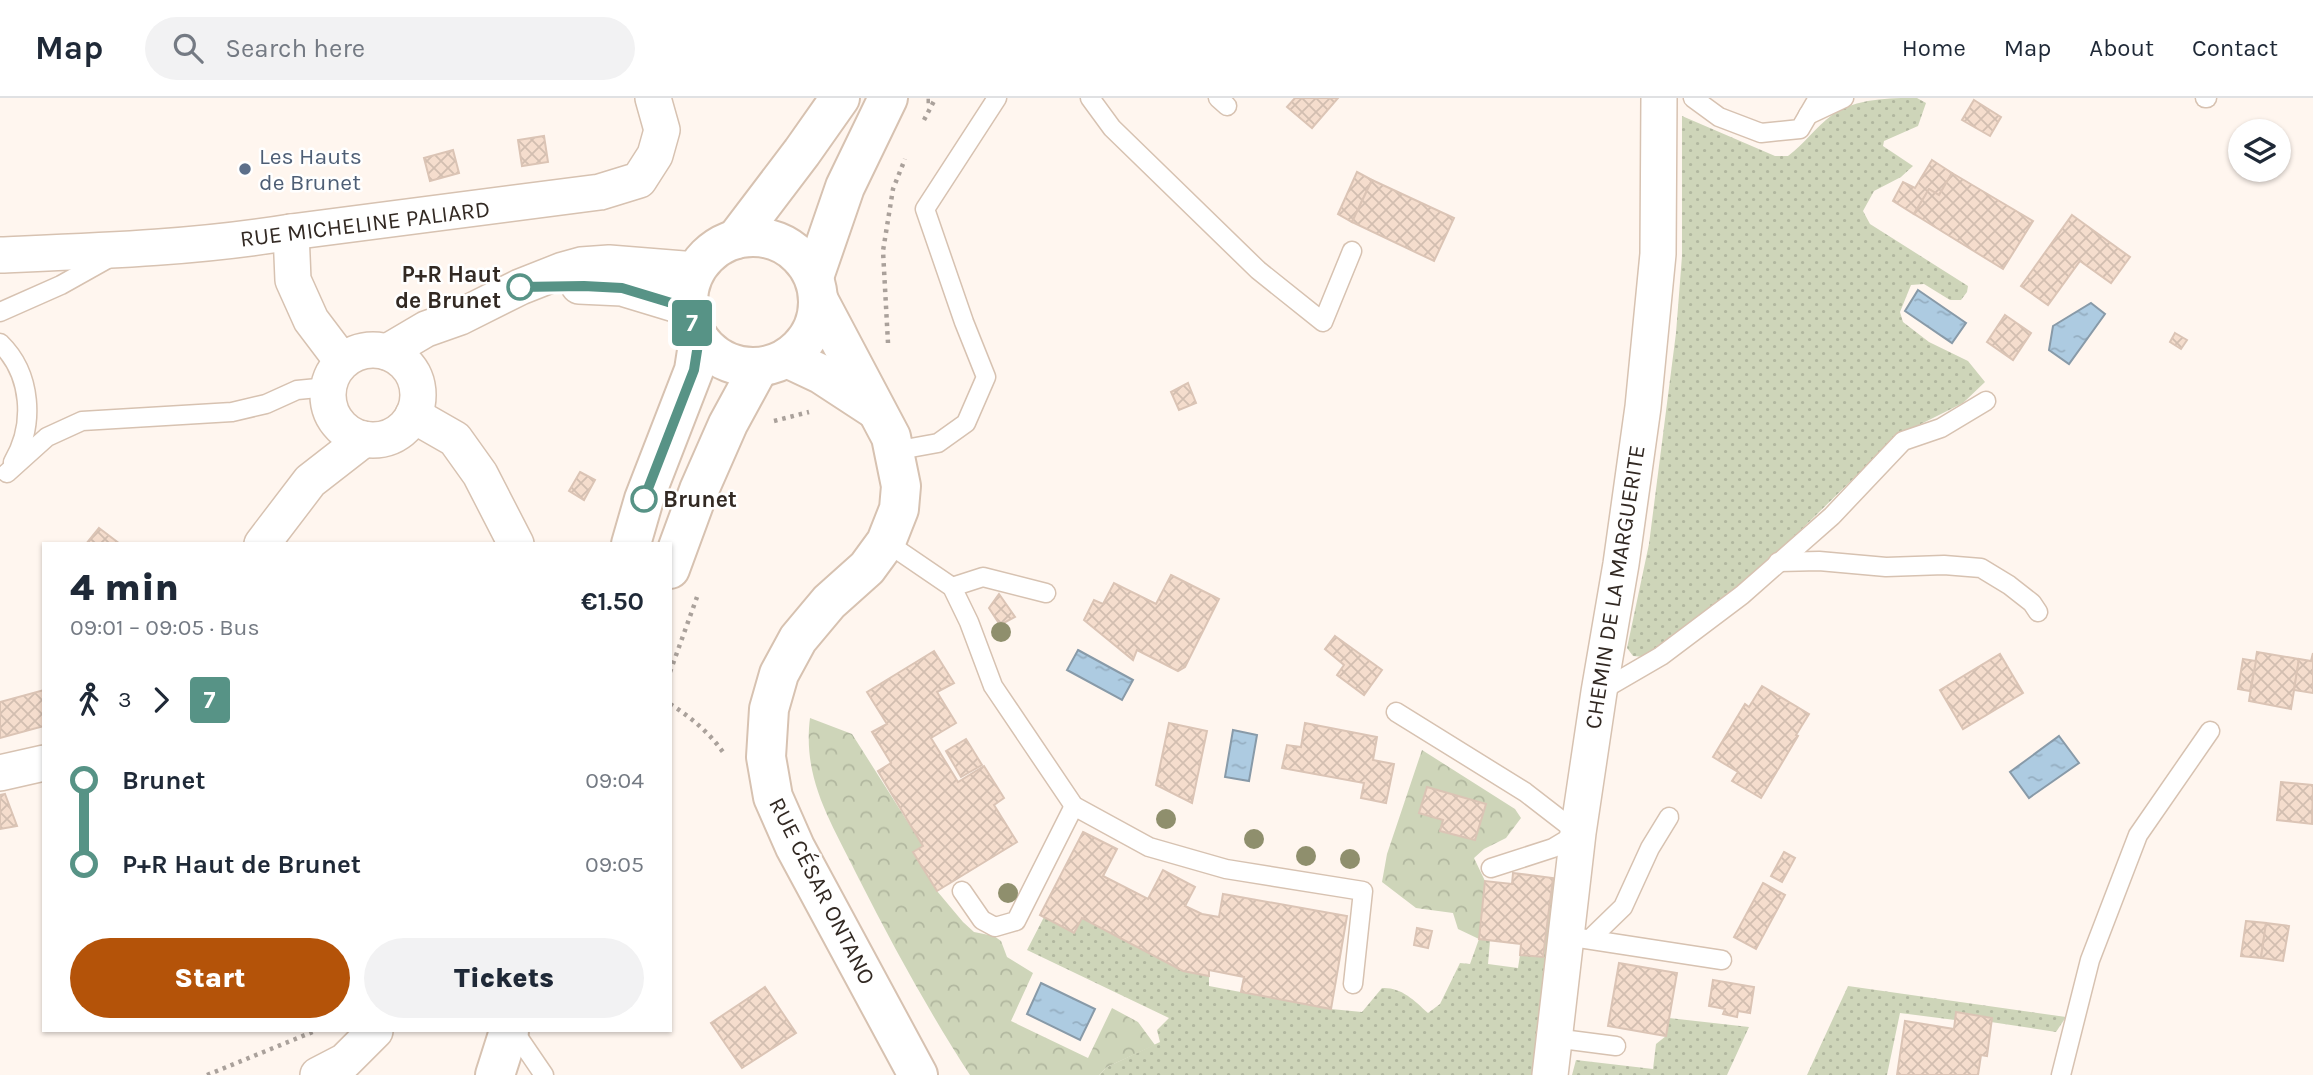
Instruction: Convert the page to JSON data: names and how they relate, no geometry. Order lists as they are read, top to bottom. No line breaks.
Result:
{"streets":{"main road":["RUE CÉSAR ONTANO"],"street":["RUE MICHELINE PALIARD","CHEMIN DE LA MARGUERITE"]},"places":["Les Hauts de Brunet","P+R Haut de Brunet","Brunet"],"lines":["bus line 7"],"page":{"header":"Map","search":"Search here","nav":["Home","Map","About","Contact"],"on_map":"7","heading":["4 min","09:01 – 09:05 · Bus","€1.50"],"legs":["3","7"],"list":[{"name":"Brunet","value":"09:04"},{"name":"P+R Haut de Brunet","value":"09:05"}],"buttons":["Start","Tickets"]}}
